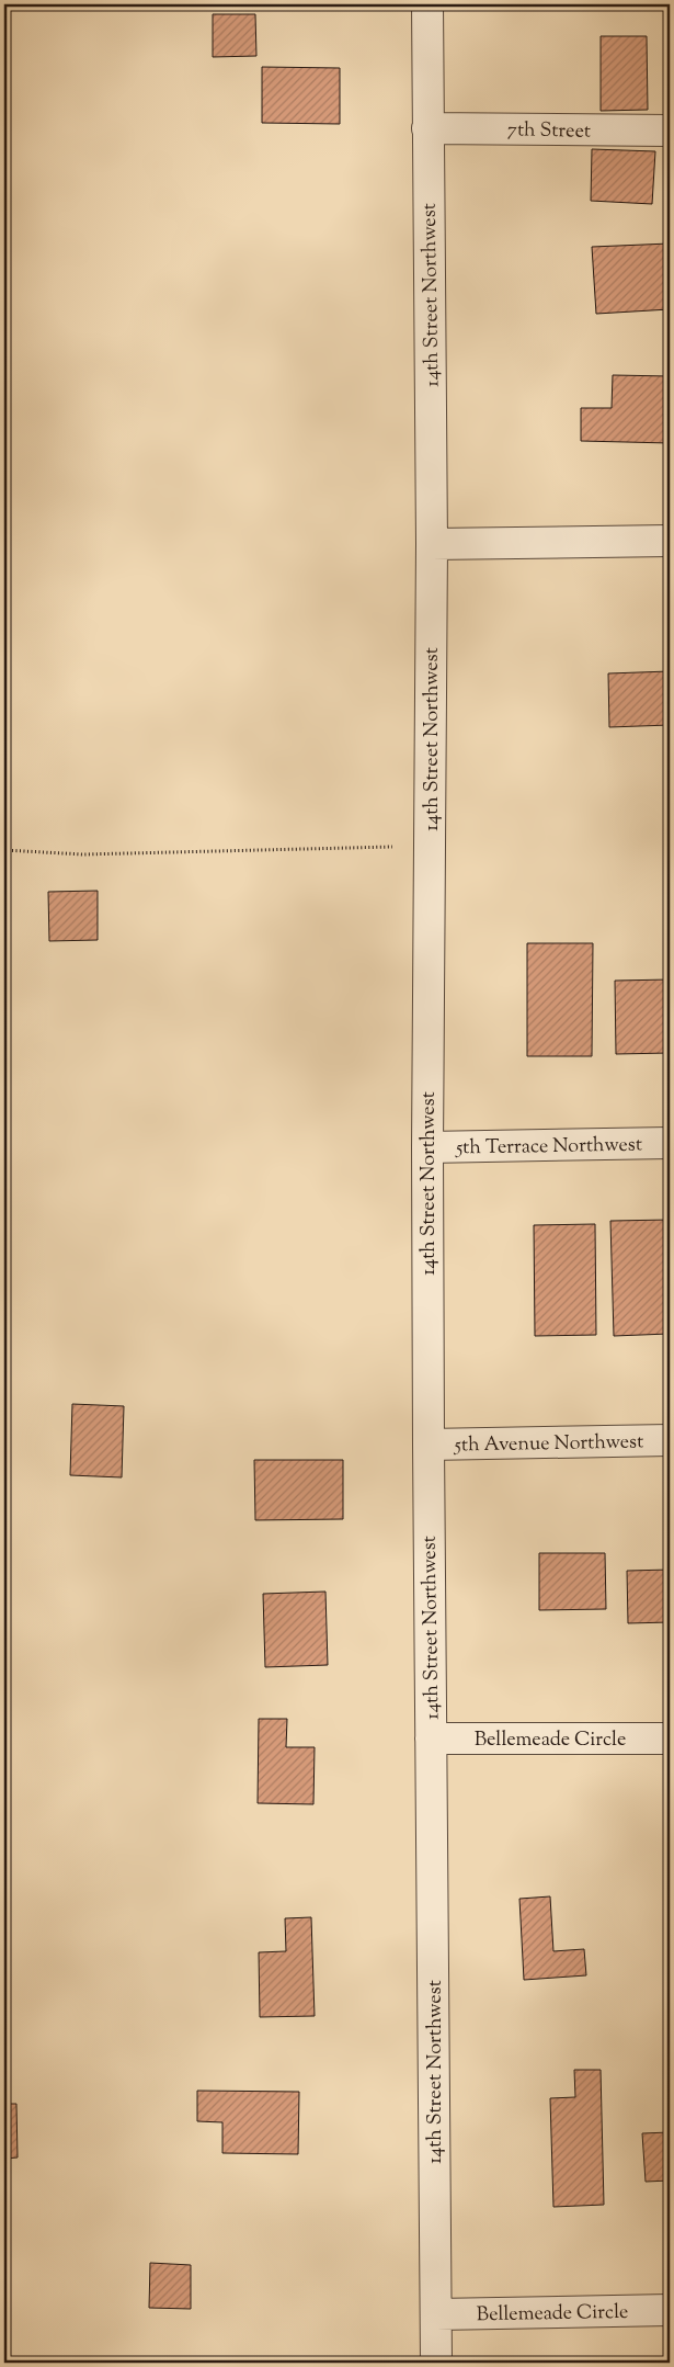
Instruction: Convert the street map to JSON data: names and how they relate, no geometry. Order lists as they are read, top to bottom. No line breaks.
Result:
{"streets":{"street":["7th Street","14th Street Northwest","5th Terrace Northwest","5th Avenue Northwest","Bellemeade Circle"]},"crossings":[["7th Street","14th Street Northwest"],["14th Street Northwest","5th Terrace Northwest"],["14th Street Northwest","5th Avenue Northwest"],["14th Street Northwest","Bellemeade Circle"]]}
